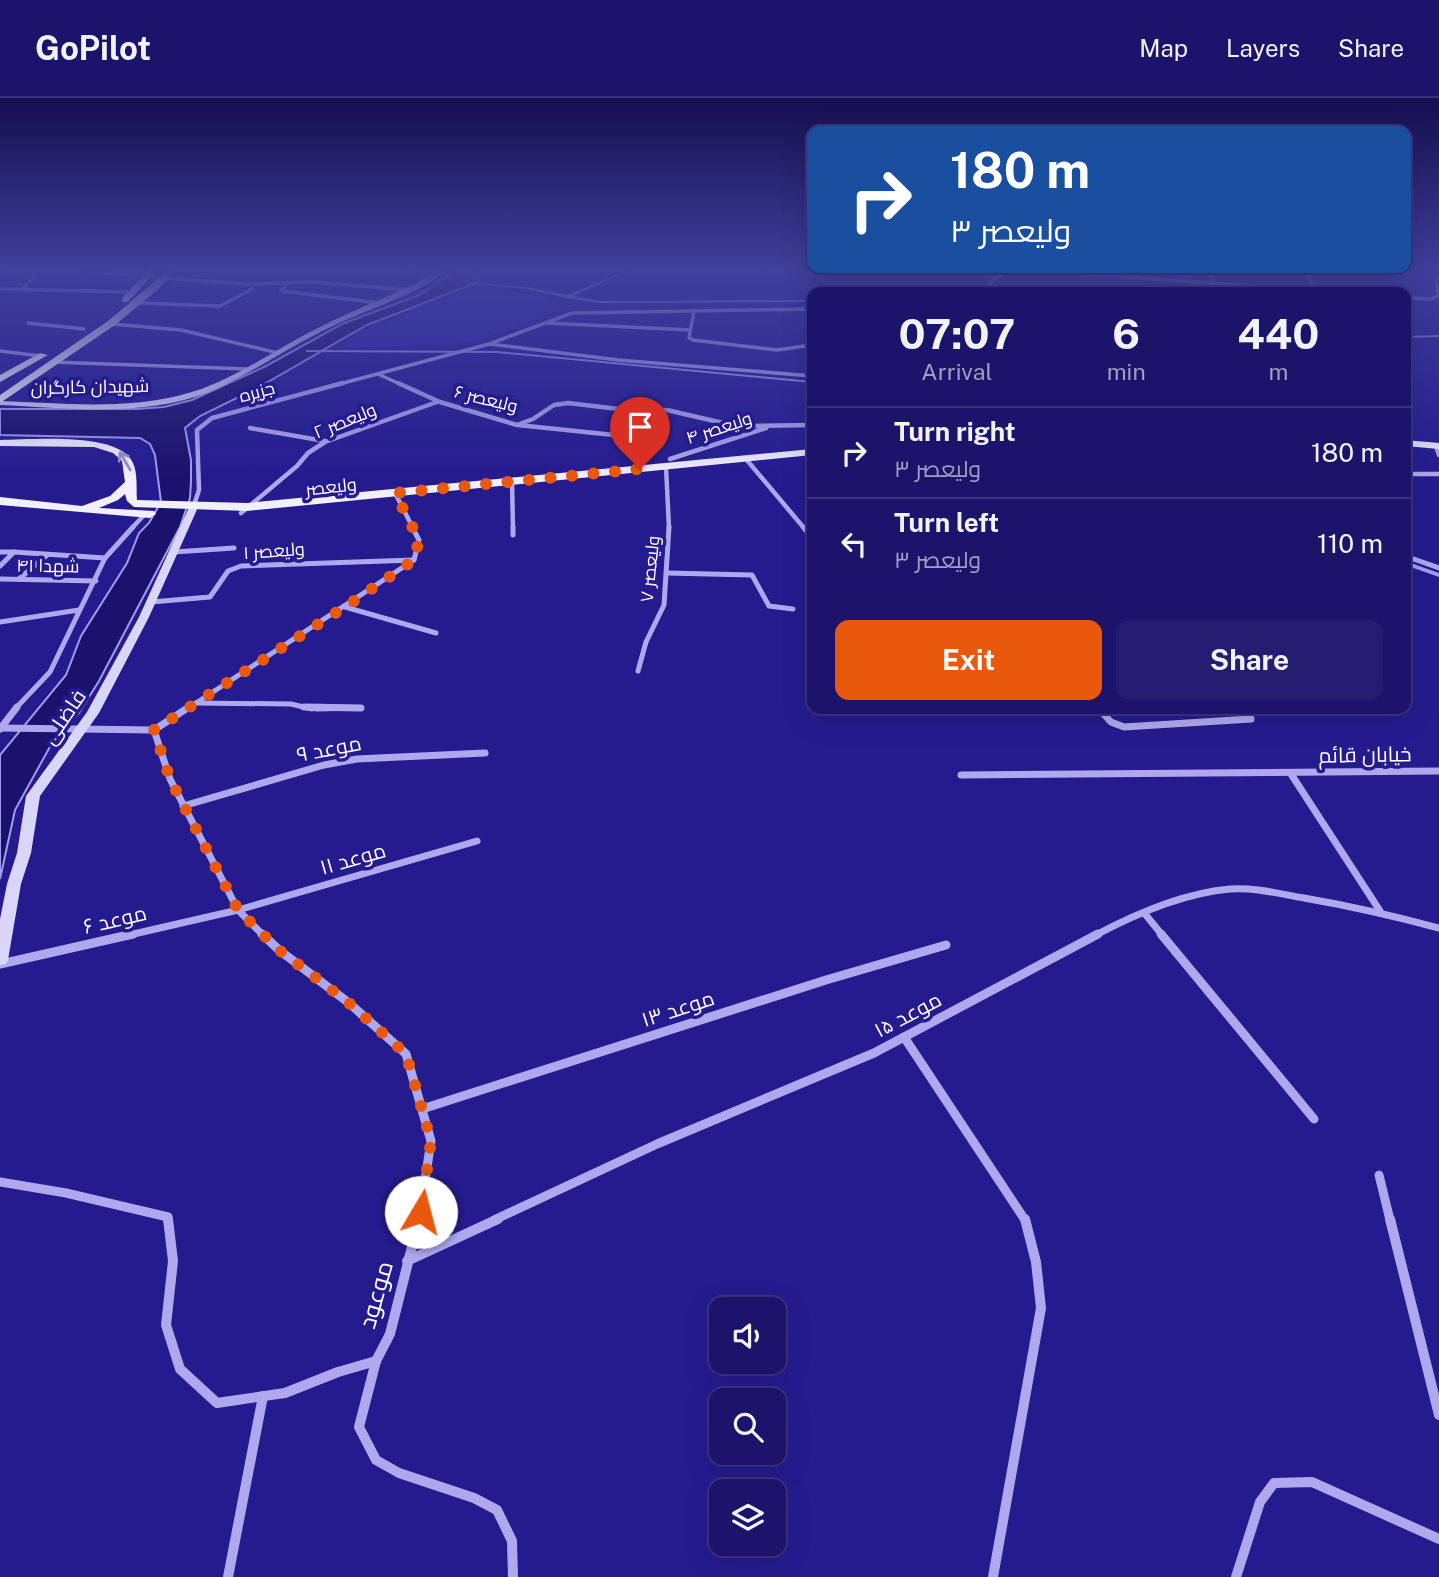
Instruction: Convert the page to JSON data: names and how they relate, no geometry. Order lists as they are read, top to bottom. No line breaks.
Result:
{"streets":{"main road":["ولیعصر"],"street":["شهیدان کارگران","جزیره","ولیعصر ۶","ولیعصر ۲","ولیعصر ۴","ولیعصر ۱","شهدا ۴۱","ولیعصر ۷","فاضلی","موعد ۹","خیابان قائم","موعد ۱۱","موعد ۶","موعد ۱۳","موعد ۱۵","موعود"]},"crossings":[["جزیره","ولیعصر ۶"],["جزیره","ولیعصر"],["جزیره","فاضلی"],["ولیعصر ۶","ولیعصر ۲"],["ولیعصر ۶","ولیعصر ۴"],["ولیعصر ۲","ولیعصر"],["ولیعصر ۴","ولیعصر"],["ولیعصر ۴","ولیعصر ۷"],["ولیعصر","ولیعصر ۷"],["ولیعصر","فاضلی"],["ولیعصر ۱","فاضلی"],["فاضلی","موعد ۶"],["موعد ۹","موعود"],["موعد ۱۱","موعد ۶"],["موعد ۱۱","موعود"],["موعد ۶","موعود"],["موعد ۱۳","موعود"],["موعد ۱۵","موعود"]],"page":{"header":"GoPilot","nav":["Map","Layers","Share"],"turn":["180 m","ولیعصر ۳"],"eta":["07:07","Arrival","6","min","440","m"],"list":[{"name":"Turn right","note":"ولیعصر ۳","value":"180 m"},{"name":"Turn left","note":"ولیعصر ۳","value":"110 m"}],"buttons":["Exit","Share"]}}
